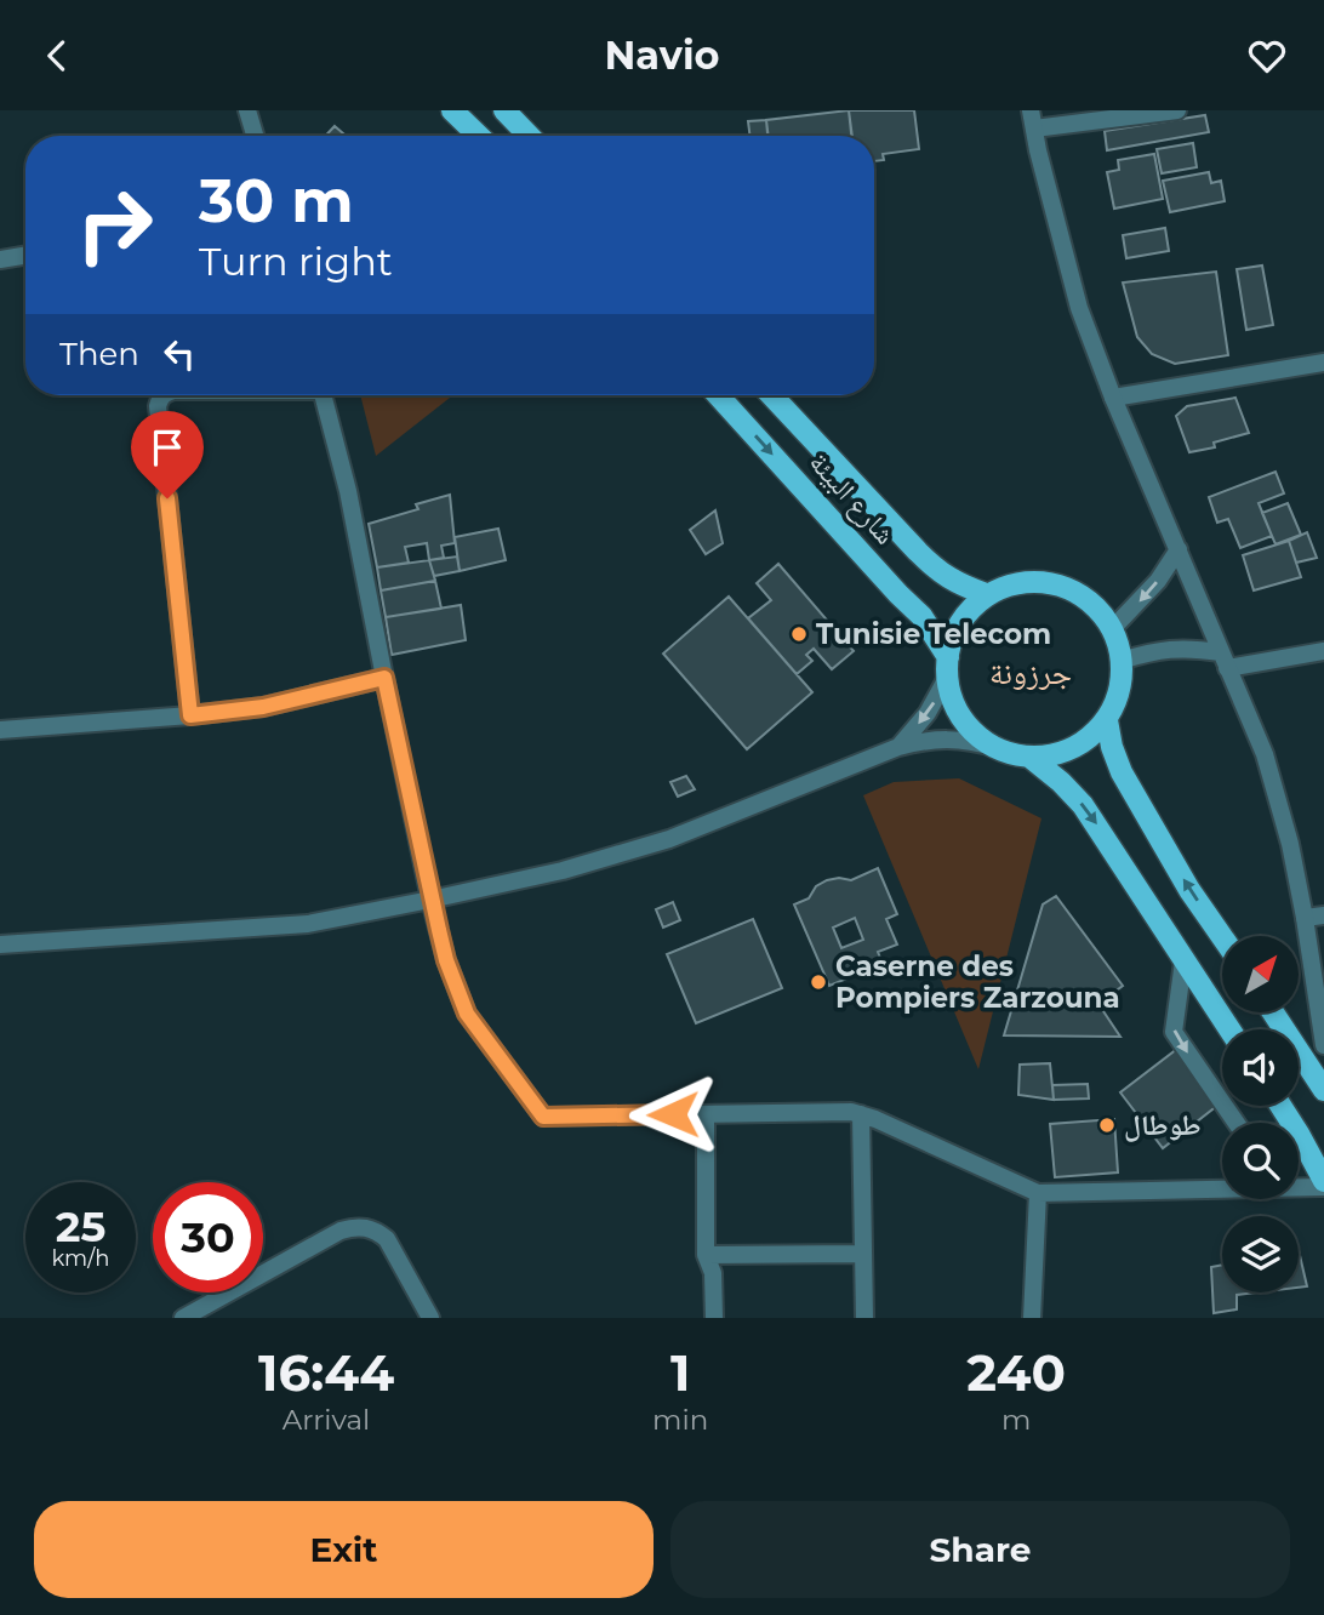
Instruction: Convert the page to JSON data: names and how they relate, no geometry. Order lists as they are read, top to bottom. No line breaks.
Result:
{"streets":{"main road":["شارع البيئة"]},"districts":["جرزونة"],"places":["Tunisie Telecom","Caserne des Pompiers Zarzouna","طوطال"],"north":"top right","page":{"header":"Navio","turn":["30 m","Turn right"],"then":"Then","speed":"25 km/h","limit":"30","eta":["16:44","Arrival","1","min","240","m"],"buttons":["Exit","Share"]}}
